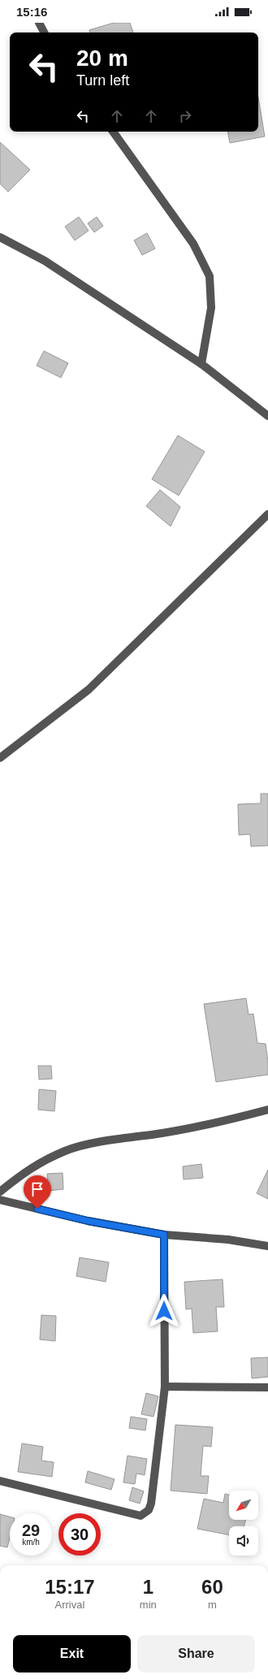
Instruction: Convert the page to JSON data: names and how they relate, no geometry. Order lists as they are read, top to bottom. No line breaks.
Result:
{"north":"bottom left","page":{"status":"15:16","turn":["20 m","Turn left"],"speed":"29 km/h","limit":"30","eta":["15:17","Arrival","1","min","60","m"],"buttons":["Exit","Share"]}}
